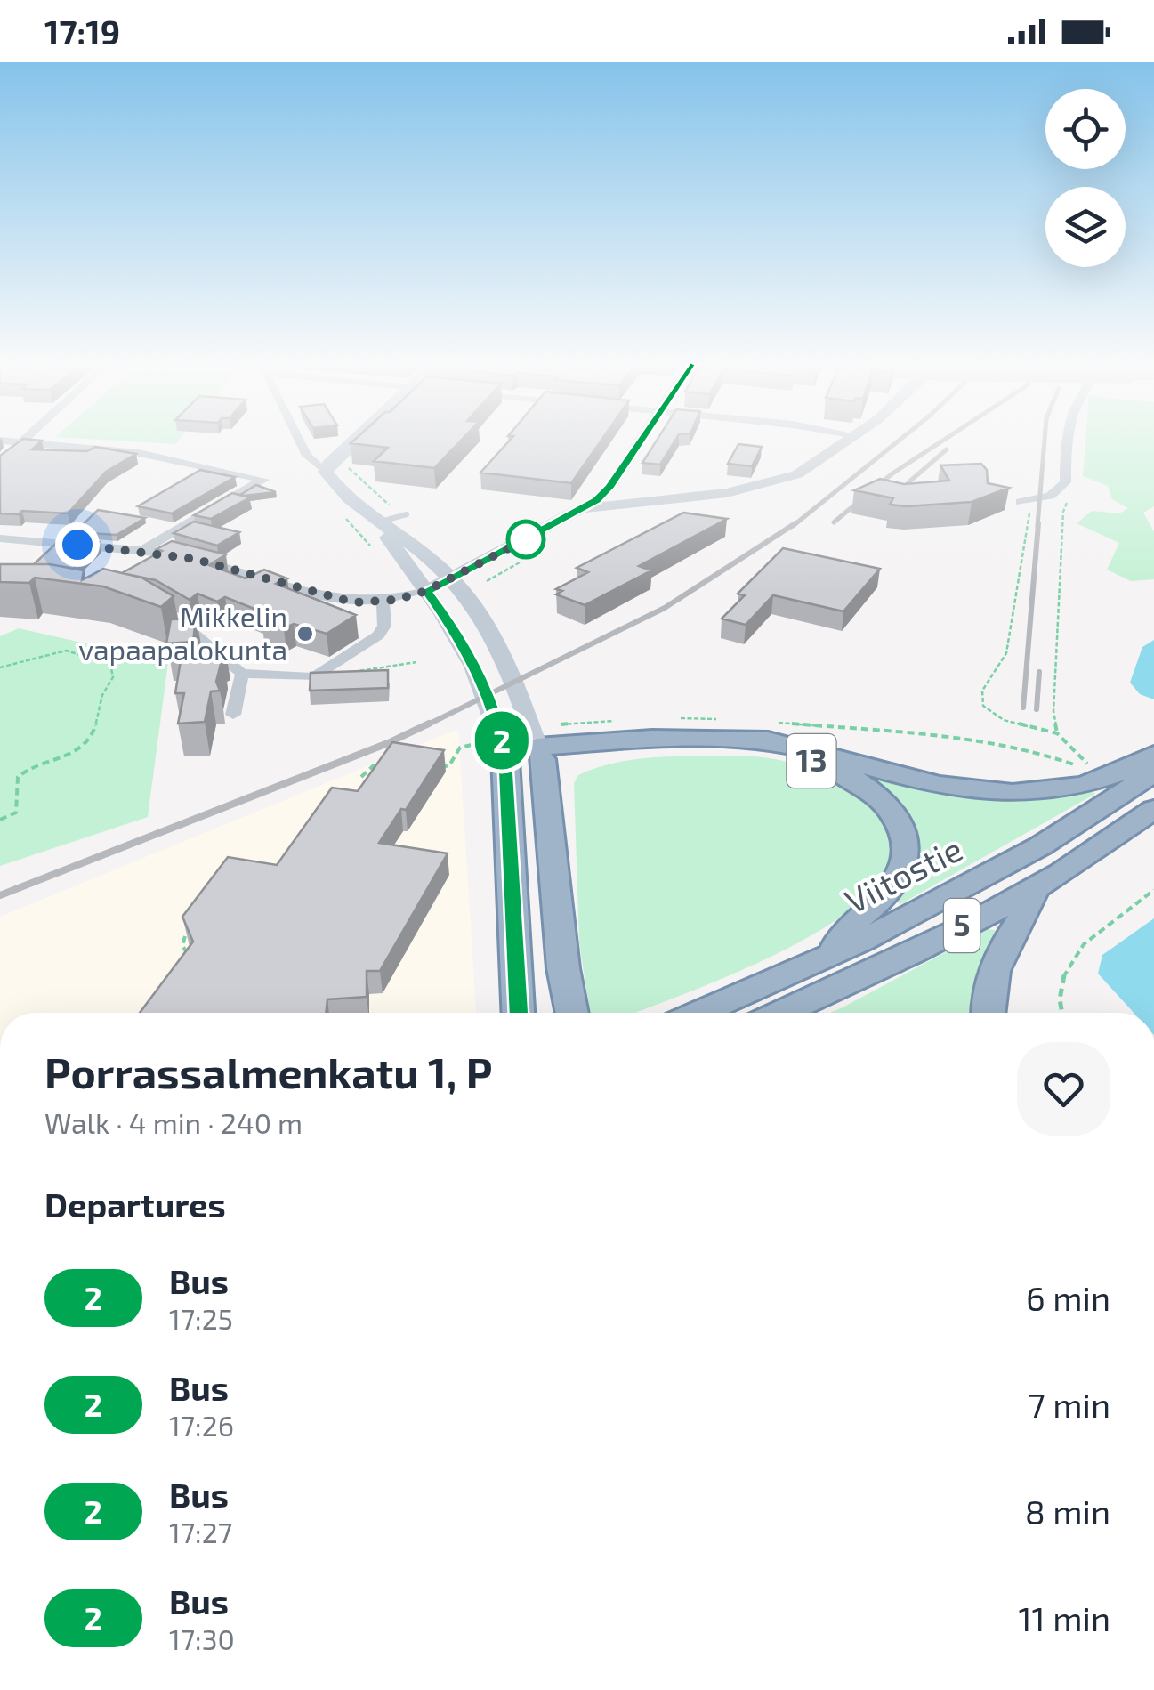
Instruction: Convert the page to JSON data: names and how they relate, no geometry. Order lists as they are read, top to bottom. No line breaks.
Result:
{"streets":{"highway":["13","Viitostie","5"]},"crossings":[["13","Viitostie"]],"places":["Mikkelin vapaapalokunta"],"lines":["bus line 2"],"page":{"status":"17:19","on_map":"2","heading":[["Porrassalmenkatu 1, P","Walk · 4 min · 240 m"],"Departures"],"list":[{"mark":"2","name":"Bus","note":"17:25","value":"6 min"},{"mark":"2","name":"Bus","note":"17:26","value":"7 min"},{"mark":"2","name":"Bus","note":"17:27","value":"8 min"},{"mark":"2","name":"Bus","note":"17:30","value":"11 min"}]}}
